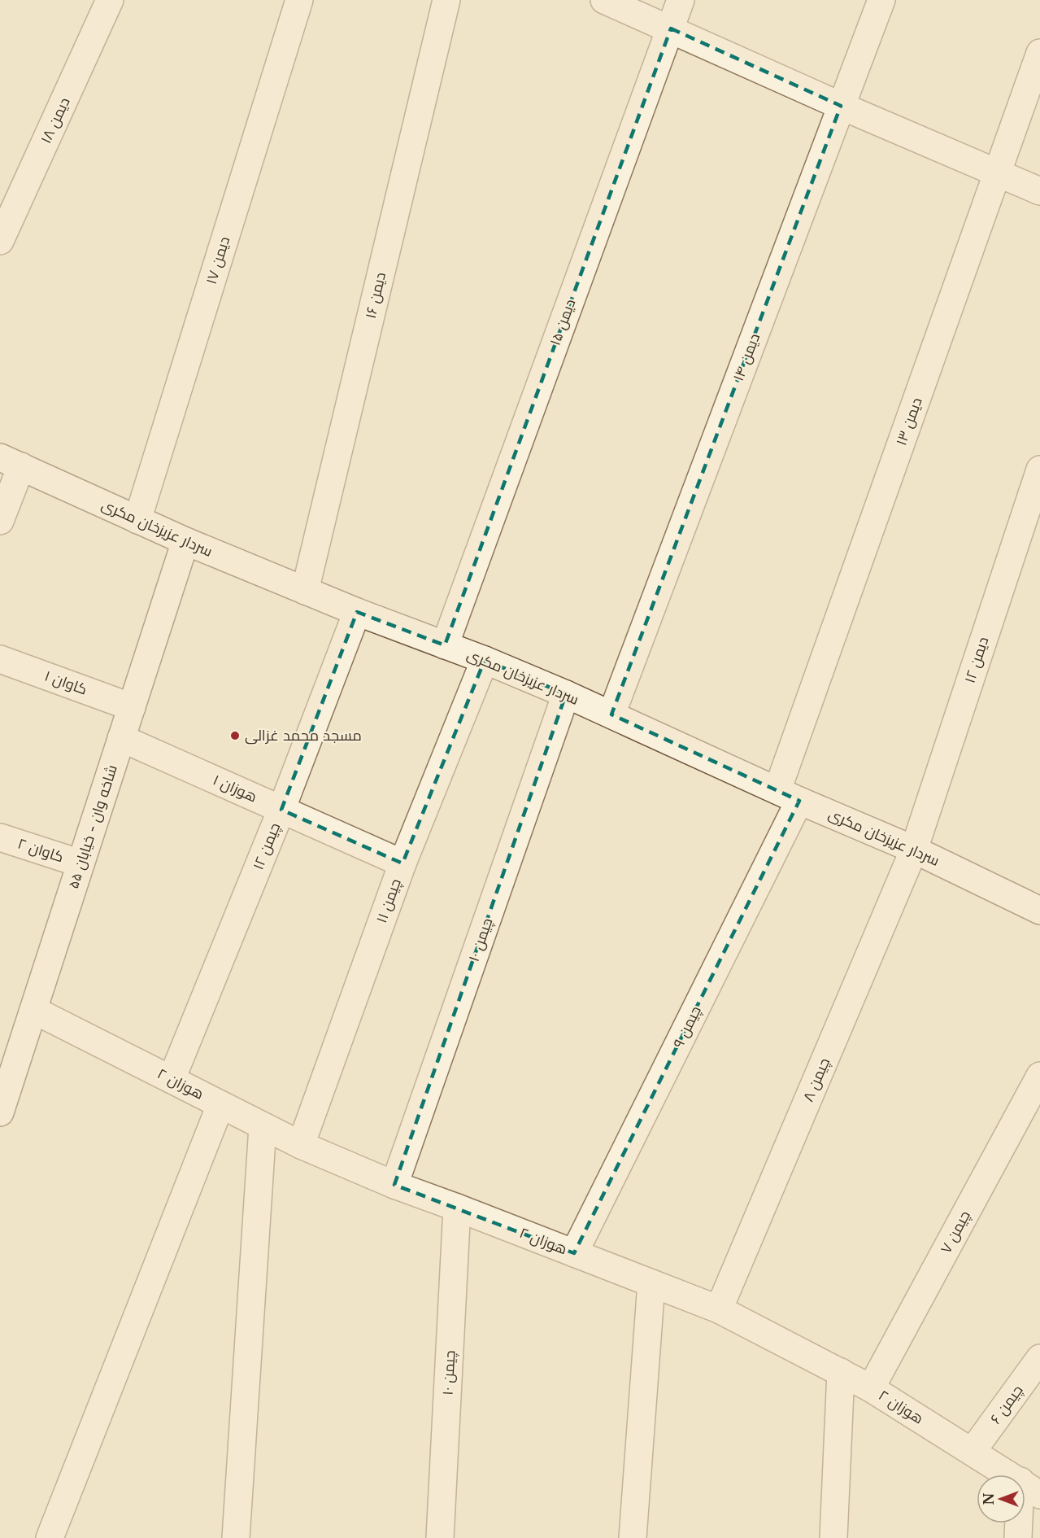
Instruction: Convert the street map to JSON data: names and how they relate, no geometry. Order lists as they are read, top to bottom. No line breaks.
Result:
{"streets":{"street":["دیمن ۱۸","دیمن ۱۷","دیمن ۱۶","دیمن ۱۵","دیمن ۱۴","دیمن ۱۳","سردار عزیزخان مکری","دیمن ۱۲","کاوان ۱","هوزان ۱","شاخه وان - خیابان ۵۵","چیمن ۱۲","کاوان ۲","چیمن ۱۱","چیمن ۱۰","چیمن ۹","چیمن ۸","هوزان ۲","چیمن ۷","چیمن ۶"]},"crossings":[["دیمن ۱۷","سردار عزیزخان مکری"],["دیمن ۱۶","سردار عزیزخان مکری"],["دیمن ۱۵","سردار عزیزخان مکری"],["دیمن ۱۴","سردار عزیزخان مکری"],["دیمن ۱۳","سردار عزیزخان مکری"],["دیمن ۱۳","چیمن ۹"],["سردار عزیزخان مکری","دیمن ۱۲"],["سردار عزیزخان مکری","شاخه وان - خیابان ۵۵"],["سردار عزیزخان مکری","چیمن ۱۲"],["سردار عزیزخان مکری","چیمن ۱۱"],["سردار عزیزخان مکری","چیمن ۱۰"],["سردار عزیزخان مکری","چیمن ۹"],["سردار عزیزخان مکری","چیمن ۸"],["دیمن ۱۲","چیمن ۸"],["کاوان ۱","شاخه وان - خیابان ۵۵"],["هوزان ۱","شاخه وان - خیابان ۵۵"],["هوزان ۱","چیمن ۱۲"],["هوزان ۱","چیمن ۱۱"],["شاخه وان - خیابان ۵۵","کاوان ۲"],["شاخه وان - خیابان ۵۵","هوزان ۲"],["چیمن ۱۲","هوزان ۲"],["چیمن ۱۱","هوزان ۲"],["چیمن ۱۰","هوزان ۲"],["چیمن ۹","هوزان ۲"],["چیمن ۸","هوزان ۲"],["هوزان ۲","چیمن ۷"],["هوزان ۲","چیمن ۶"]],"places":["مسجد محمد غزالی"],"north":"left"}
